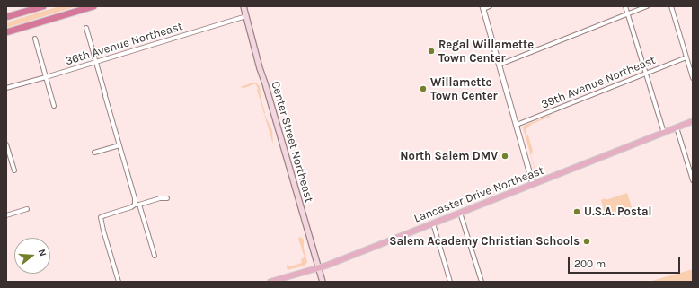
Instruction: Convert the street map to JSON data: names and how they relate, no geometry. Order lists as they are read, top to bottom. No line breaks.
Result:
{"streets":{"main road":["Center Street Northeast","Lancaster Drive Northeast"],"street":["36th Avenue Northeast","39th Avenue Northeast"]},"crossings":[["36th Avenue Northeast","Center Street Northeast"],["Center Street Northeast","Lancaster Drive Northeast"]],"places":["Regal Willamette Town Center","Willamette Town Center","North Salem DMV","U.S.A. Postal","Salem Academy Christian Schools"],"scale_bar":"200 m","north":"right"}
